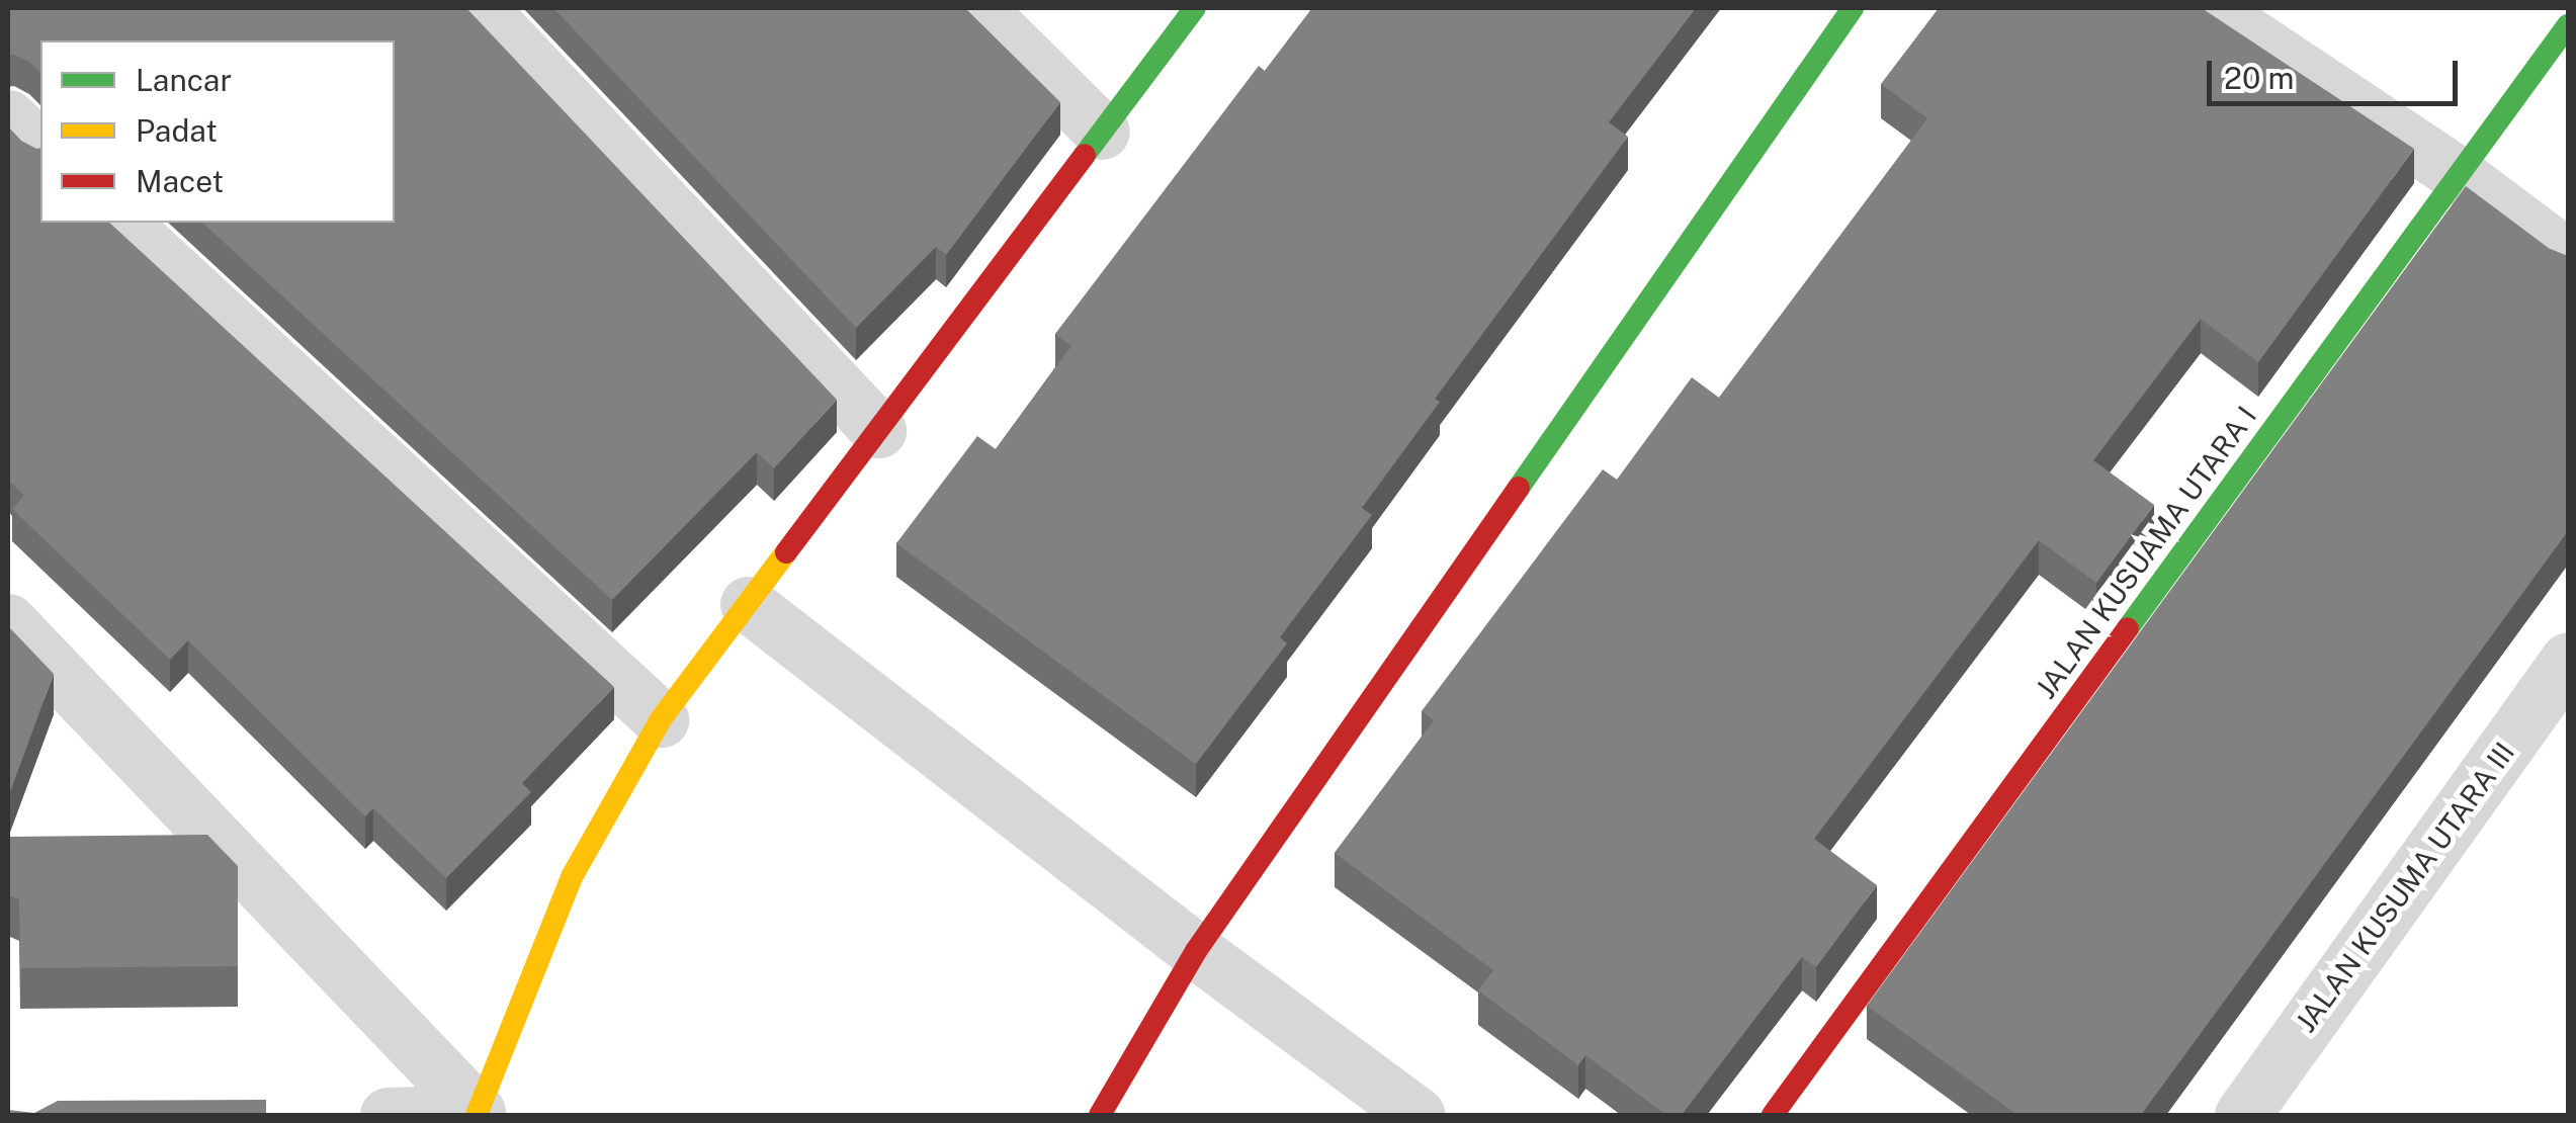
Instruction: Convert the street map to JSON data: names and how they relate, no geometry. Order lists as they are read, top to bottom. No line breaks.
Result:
{"streets":{"street":["JALAN KUSUAMA UTARA I","JALAN KUSUMA UTARA III"]},"legend":["Lancar","Padat","Macet"],"scale_bar":"20 m"}
